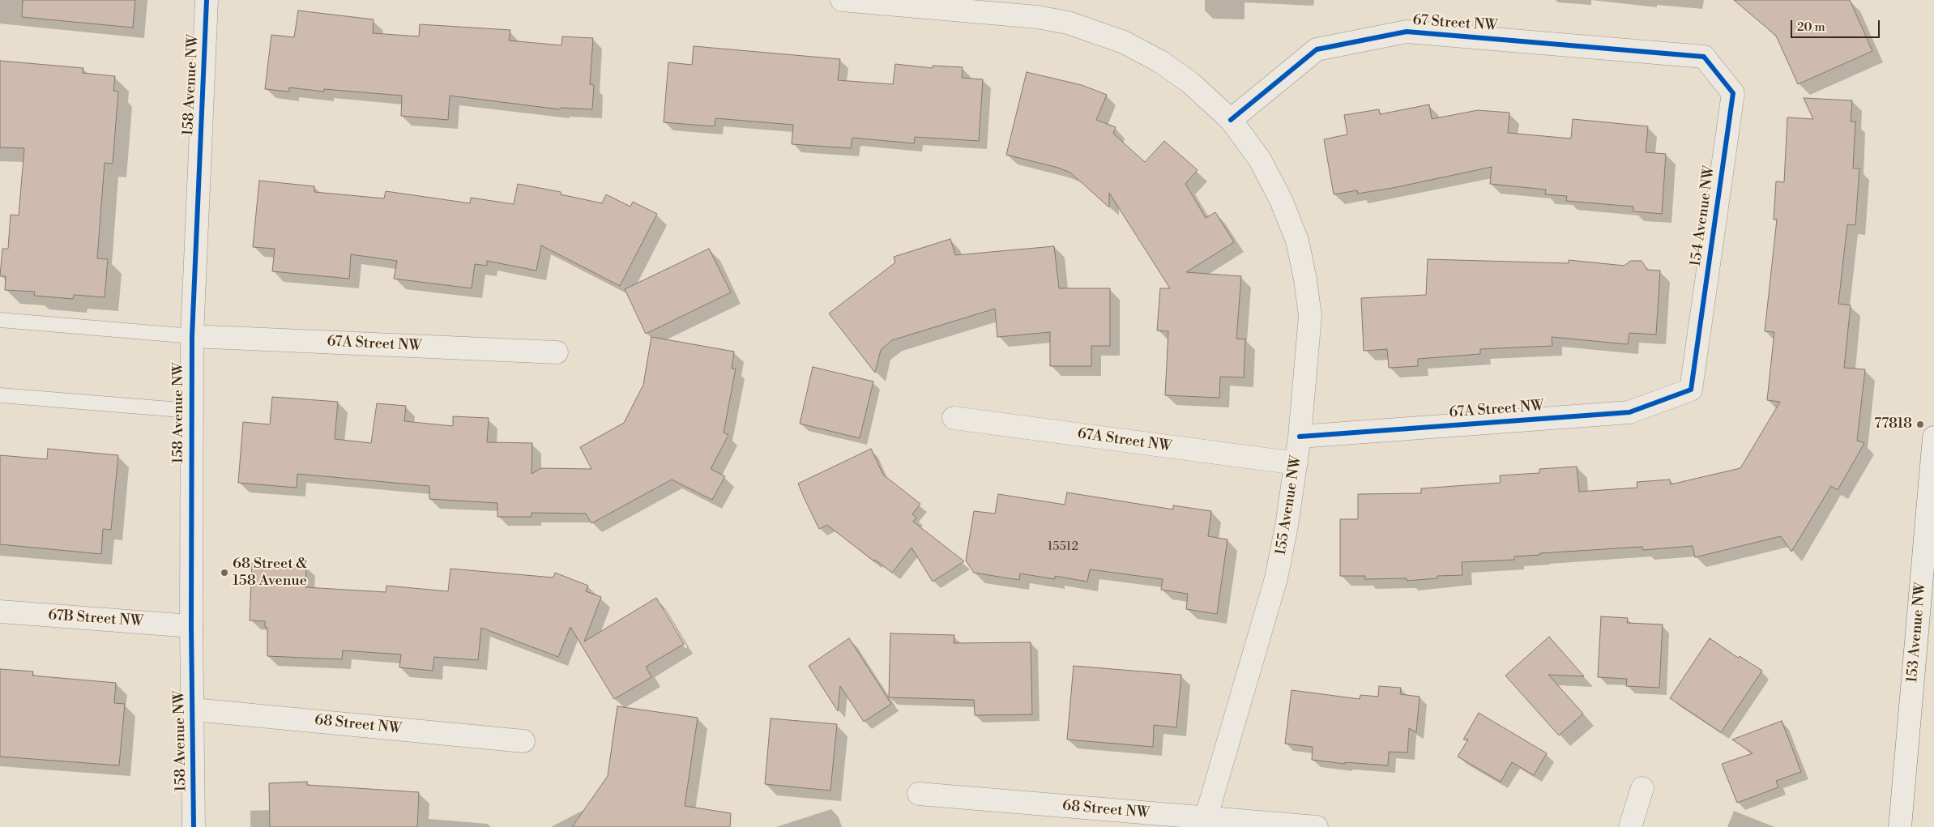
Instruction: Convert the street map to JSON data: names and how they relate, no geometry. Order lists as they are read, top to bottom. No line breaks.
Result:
{"streets":{"street":["67 Street NW","158 Avenue NW","154 Avenue NW","67A Street NW","155 Avenue NW","67B Street NW","153 Avenue NW","68 Street NW"]},"crossings":[["67 Street NW","154 Avenue NW"],["67 Street NW","155 Avenue NW"],["158 Avenue NW","67A Street NW"],["158 Avenue NW","67B Street NW"],["158 Avenue NW","68 Street NW"],["154 Avenue NW","67A Street NW"],["67A Street NW","155 Avenue NW"],["155 Avenue NW","68 Street NW"]],"places":["77818","68 Street & 158 Avenue"],"house_numbers":["15512"],"scale_bar":"20 m"}
